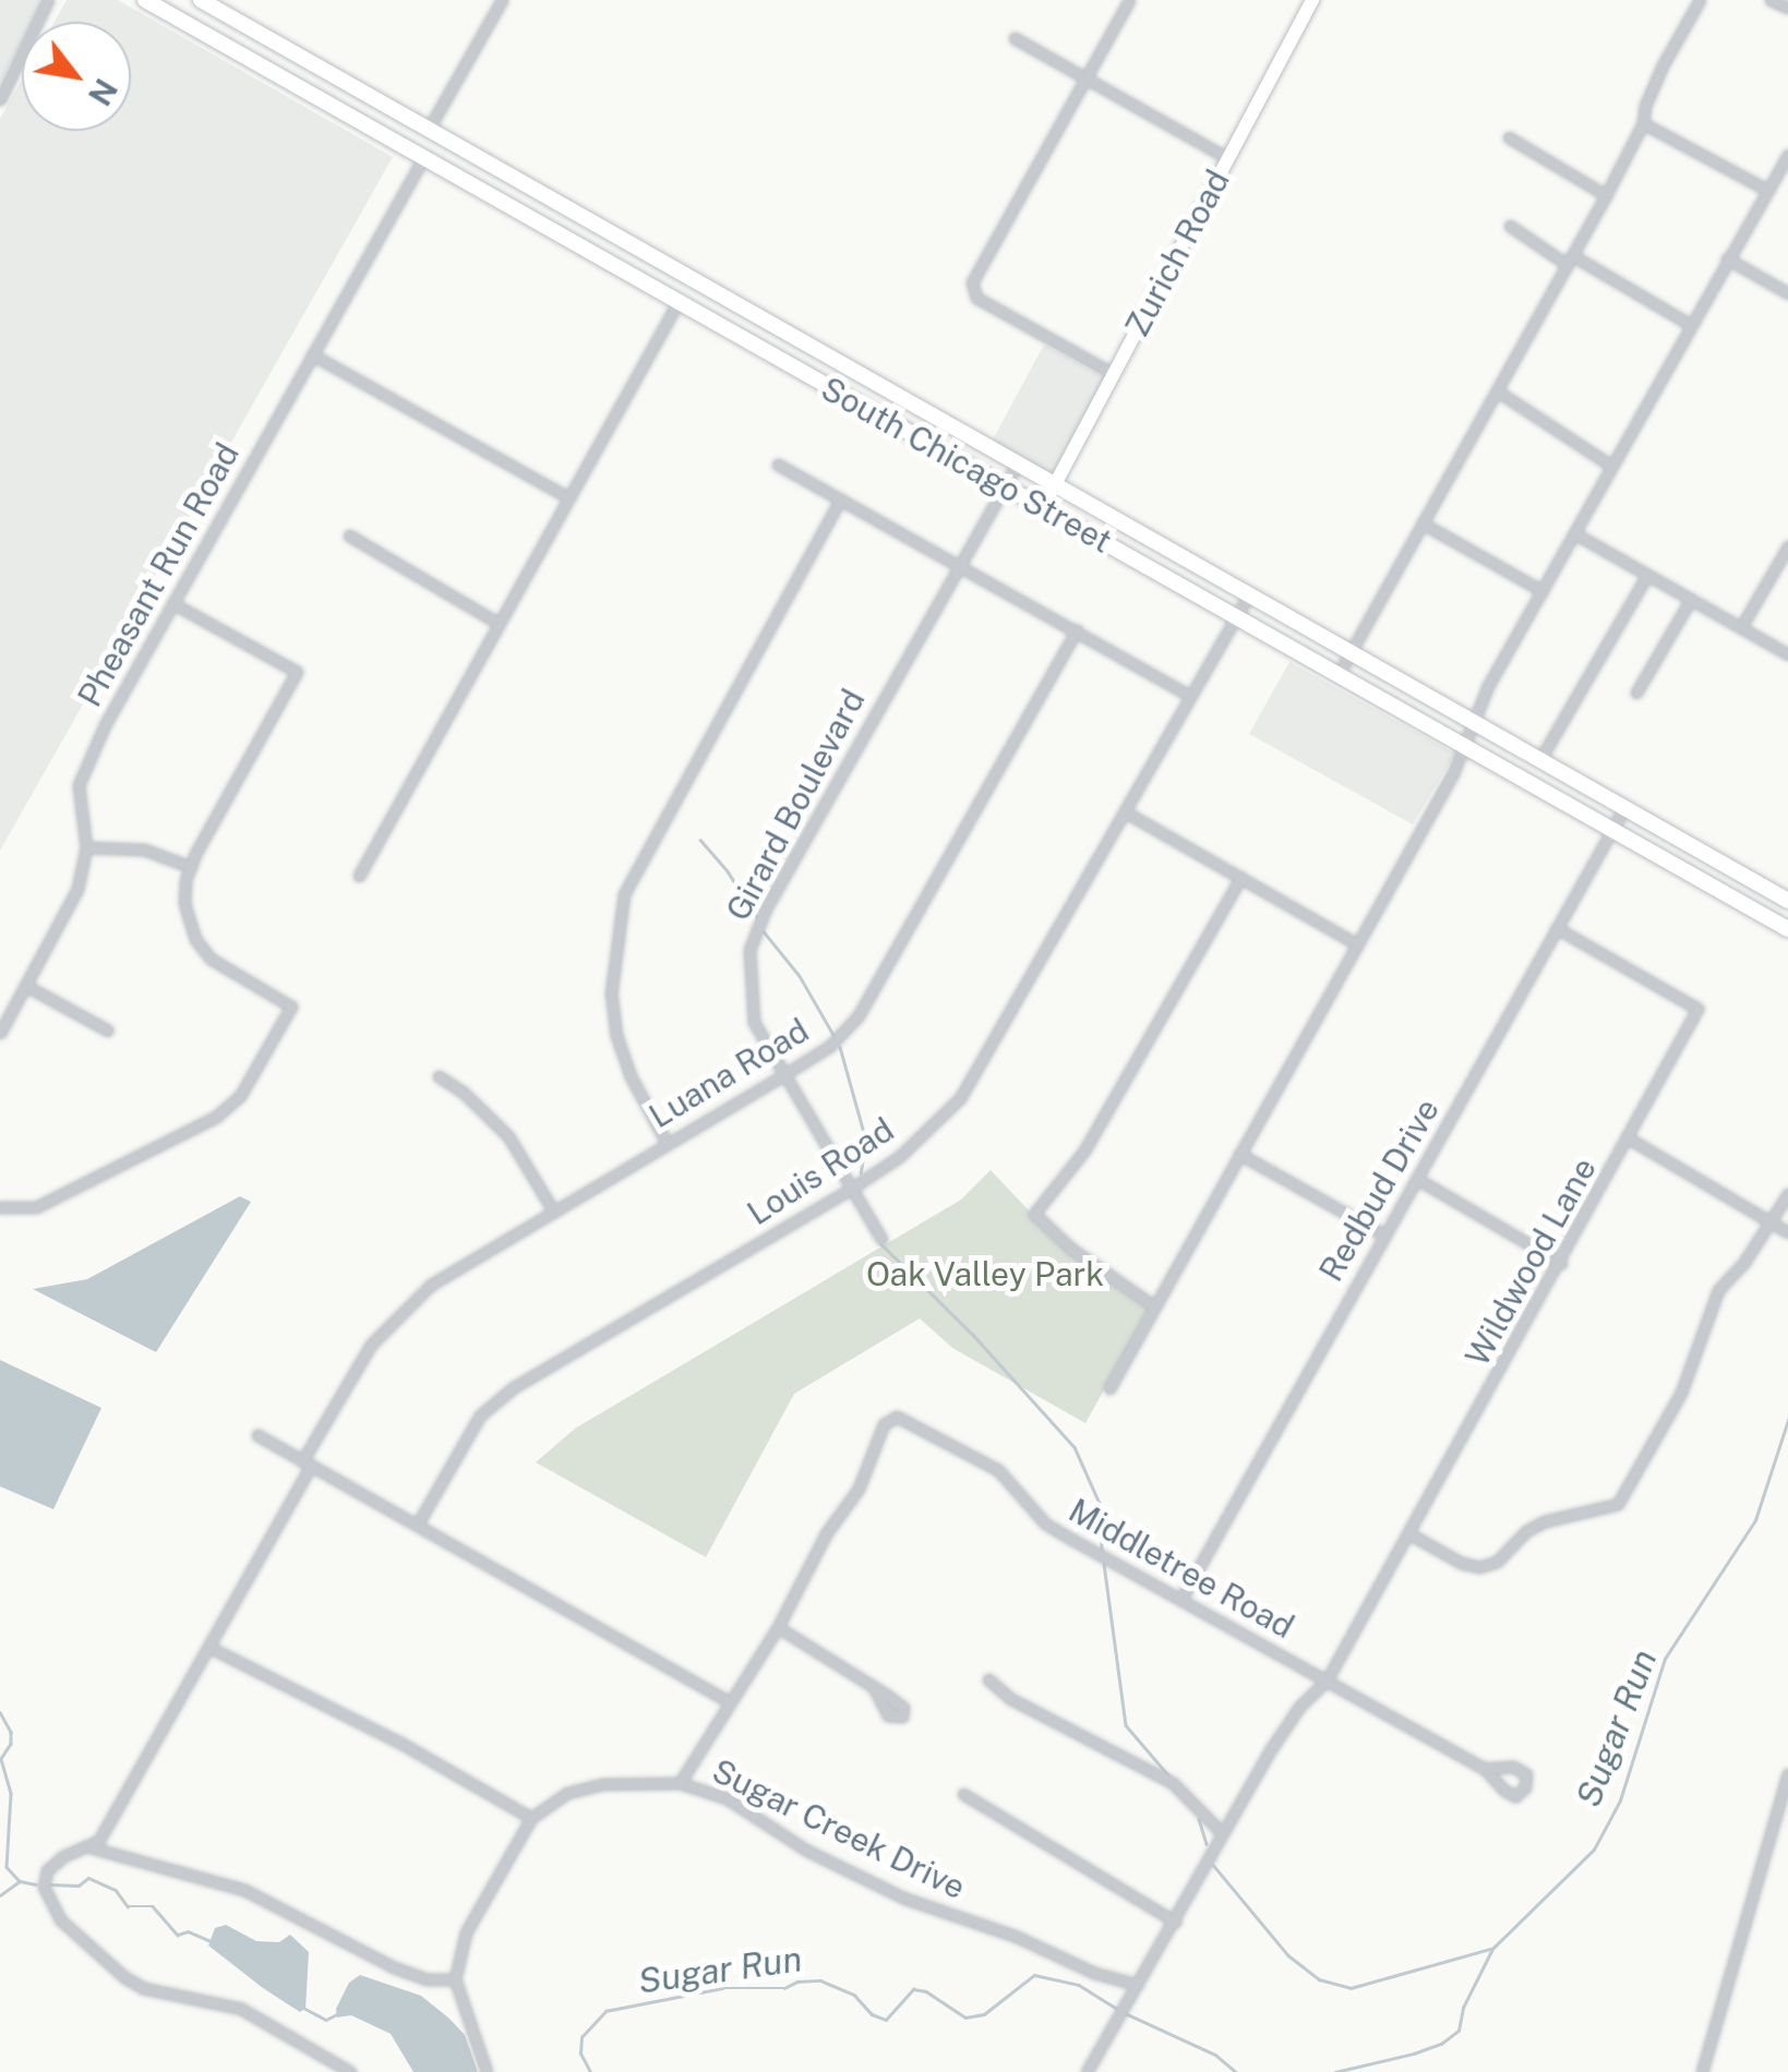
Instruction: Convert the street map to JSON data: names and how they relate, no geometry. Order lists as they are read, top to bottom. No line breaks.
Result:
{"streets":{"main road":["South Chicago Street"],"street":["Zurich Road","Pheasant Run Road","Girard Boulevard","Luana Road","Louis Road","Redbud Drive","Wildwood Lane","Middletree Road","Sugar Creek Drive"]},"crossings":[["Zurich Road","South Chicago Street"],["South Chicago Street","Pheasant Run Road"],["South Chicago Street","Girard Boulevard"],["South Chicago Street","Louis Road"],["South Chicago Street","Redbud Drive"],["Girard Boulevard","Luana Road"],["Girard Boulevard","Louis Road"],["Redbud Drive","Wildwood Lane"],["Redbud Drive","Middletree Road"],["Wildwood Lane","Middletree Road"],["Wildwood Lane","Sugar Creek Drive"],["Middletree Road","Sugar Creek Drive"]],"water":["Sugar Run"],"parks":["Oak Valley Park"],"north":"bottom right"}
